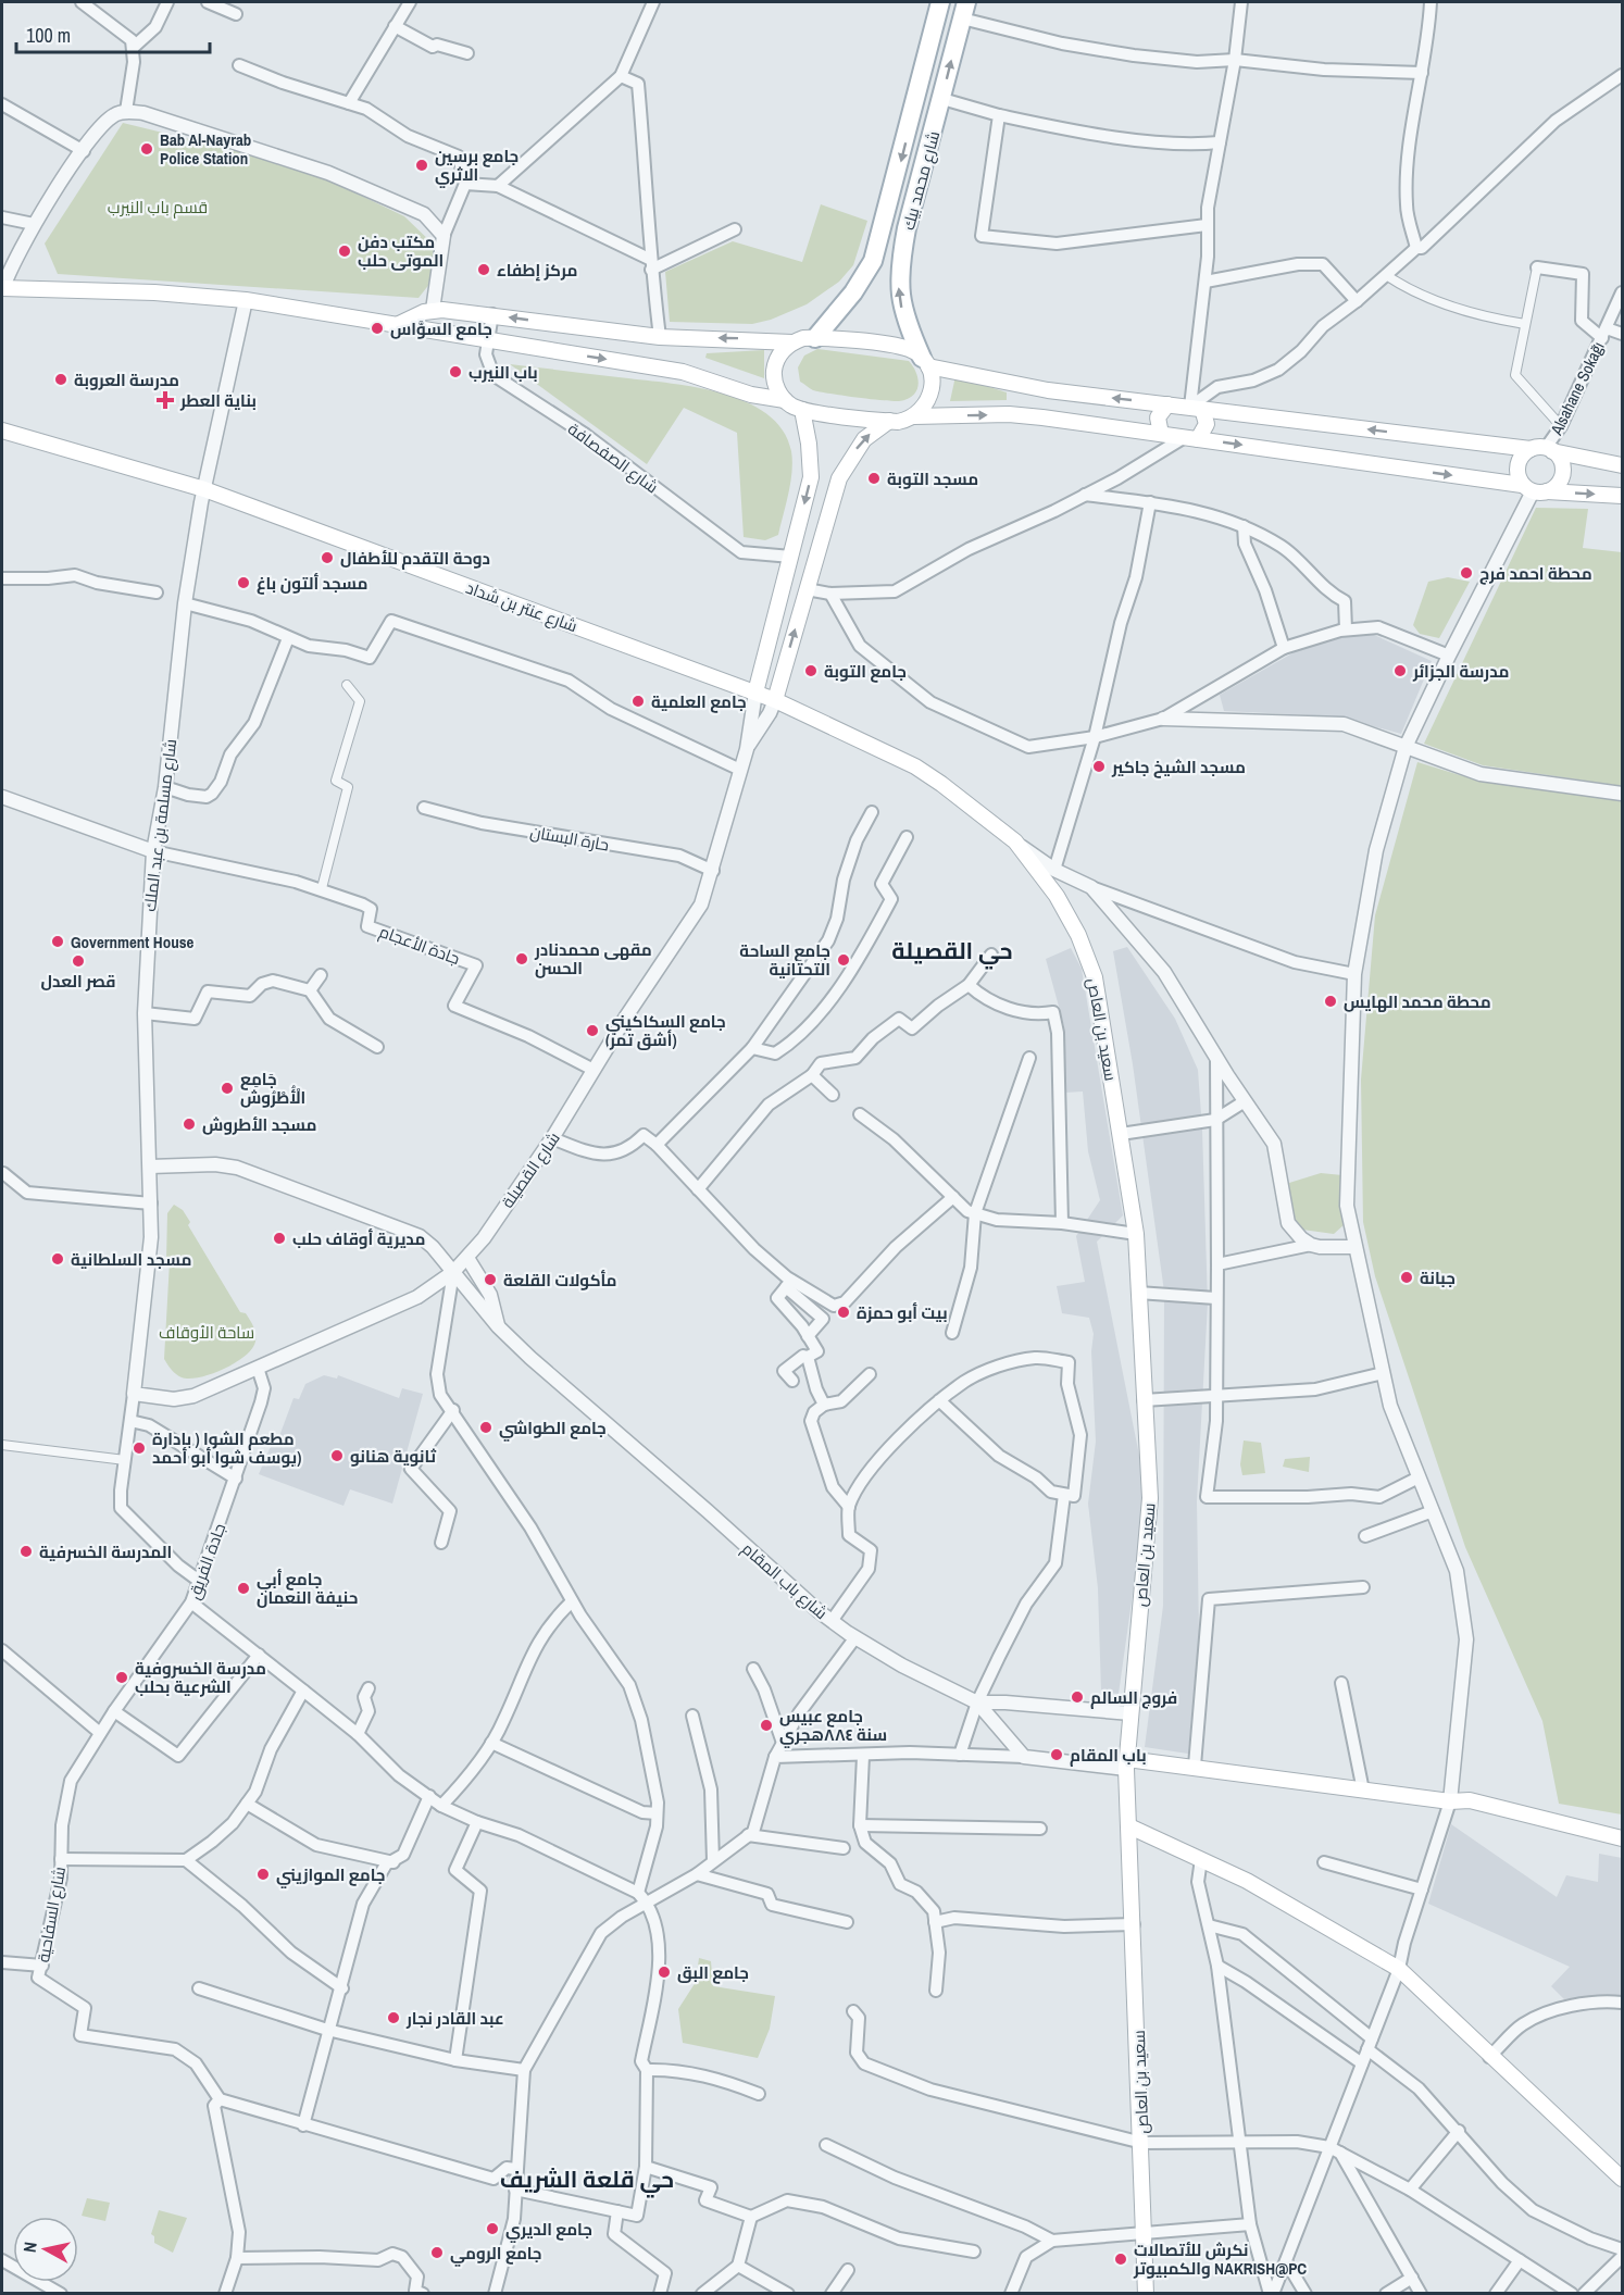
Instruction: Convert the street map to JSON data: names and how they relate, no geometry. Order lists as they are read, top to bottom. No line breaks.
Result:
{"streets":{"main road":["شارع محمد بيك","شارع عنتر بن شداد","سعيد بن العاص"],"street":["Alsahane Sokağı","شارع الصفصافة","شارع مسلمة بن عبد الملك","حارة البستان","جادة الأعجام","شارع القصيلة","جادة الفريق","شارع باب المقام","شارع السفاحية"]},"crossings":[["شارع عنتر بن شداد","شارع مسلمة بن عبد الملك"],["شارع عنتر بن شداد","سعيد بن العاص"],["شارع عنتر بن شداد","شارع القصيلة"],["شارع مسلمة بن عبد الملك","جادة الأعجام"],["شارع مسلمة بن عبد الملك","شارع القصيلة"],["شارع مسلمة بن عبد الملك","شارع باب المقام"],["حارة البستان","شارع القصيلة"],["جادة الأعجام","شارع القصيلة"],["سعيد بن العاص","شارع باب المقام"],["شارع القصيلة","جادة الفريق"],["شارع القصيلة","شارع باب المقام"],["جادة الفريق","شارع السفاحية"]],"districts":["حي القصيلة","حي قلعة الشريف"],"parks":["قسم باب النيرب","ساحة الأوقاف"],"places":{"other":["Bab Al-Nayrab Police Station","جامع برسين الاثري","مكتب دفن الموتى حلب","مركز إطفاء","جامع السوَّاس","باب النيرب","مدرسة العروبة","مسجد التوبة","دوحة التقدم للأطفال","محطة احمد فرج","مسجد ألتون باغ","جامع التوبة","مدرسة الجزائر","جامع العلمية","مسجد الشيخ جاكير","Government House","مقهى محمدنادر الحسن","جامع الساحة التحتانية","قصر العدل","محطة محمد الهايس","جامع السكاكيني (أشق تمر)","جَامِع الْأُطْرُوش","مسجد الأطروش","مديرية أوقاف حلب","مسجد السلطانية","جبانة","مأكولات القلعة","بيت أبو حمزة","جامع الطواشي","مطعم الشوا ( بإدارة يوسف شوا أبو أحمد)","ثانوية هنانو","المدرسة الخسرفية","جامع أبي حنيفة النعمان","مدرسة الخسروفية الشرعية بحلب","فروج السالم","جامع عبيس سنة ٨٨٤هجري","باب المقام","جامع الموازيني","جامع البق","عبد القادر نجار","جامع الديري","جامع الرومي","نكرش للأتصالات والكمبيوتر NAKRISH@PC"],"health":["بناية العطر"]},"scale_bar":"100 m","north":"left"}
